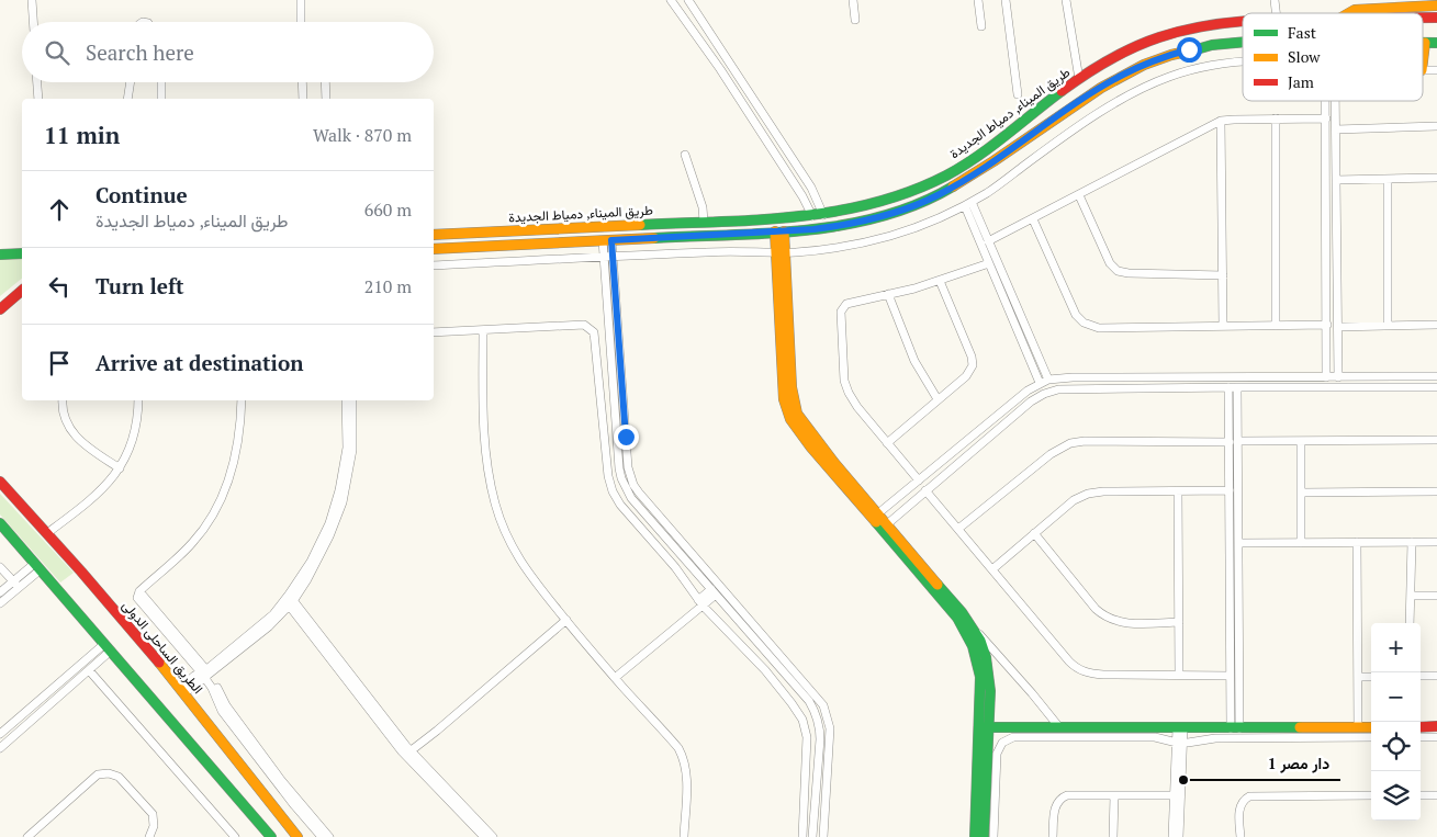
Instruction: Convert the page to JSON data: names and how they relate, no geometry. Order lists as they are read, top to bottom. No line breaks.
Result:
{"streets":{"main road":["طريق الميناء, دمياط الجديدة","الطريق الساحلى الدولى"]},"places":["دار مصر 1"],"legend":["Fast","Slow","Jam"],"page":{"search":"Search here","heading":["11 min","Walk · 870 m"],"list":[["Continue","طريق الميناء, دمياط الجديدة","660 m"],["Turn left","210 m"],"Arrive at destination"],"map_buttons":["+","−"]}}
